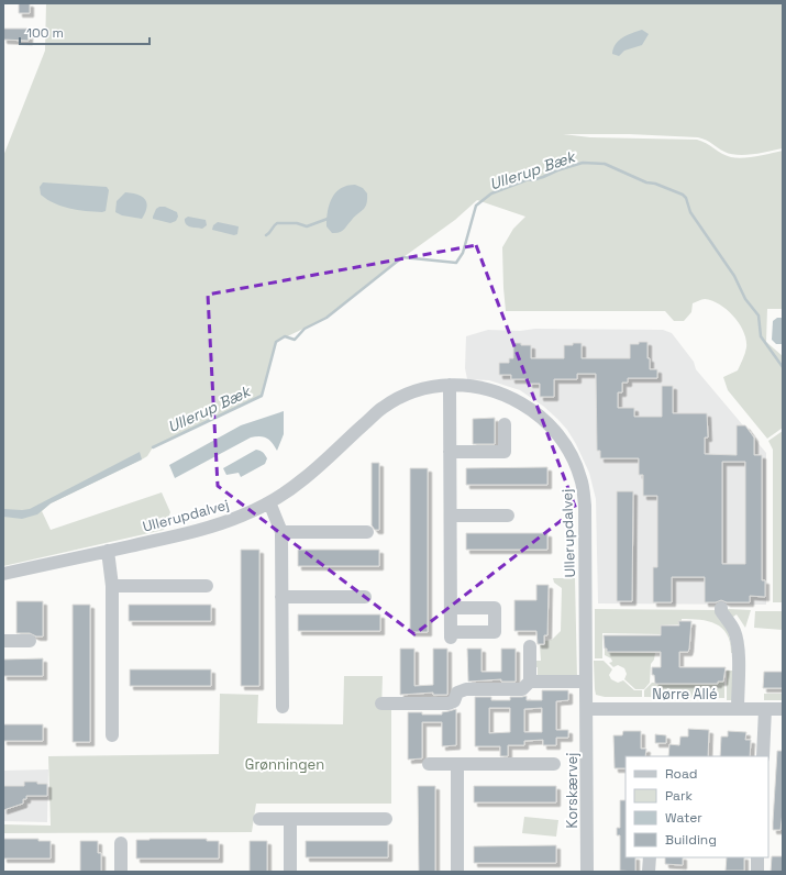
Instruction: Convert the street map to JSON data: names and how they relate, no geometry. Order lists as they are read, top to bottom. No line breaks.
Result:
{"streets":{"street":["Ullerupdalvej","Nørre Allé","Korskærvej"]},"crossings":[["Ullerupdalvej","Nørre Allé"],["Ullerupdalvej","Korskærvej"],["Nørre Allé","Korskærvej"]],"water":["Ullerup Bæk"],"parks":["Grønningen"],"legend":["Road","Park","Water","Building"],"scale_bar":"100 m"}
